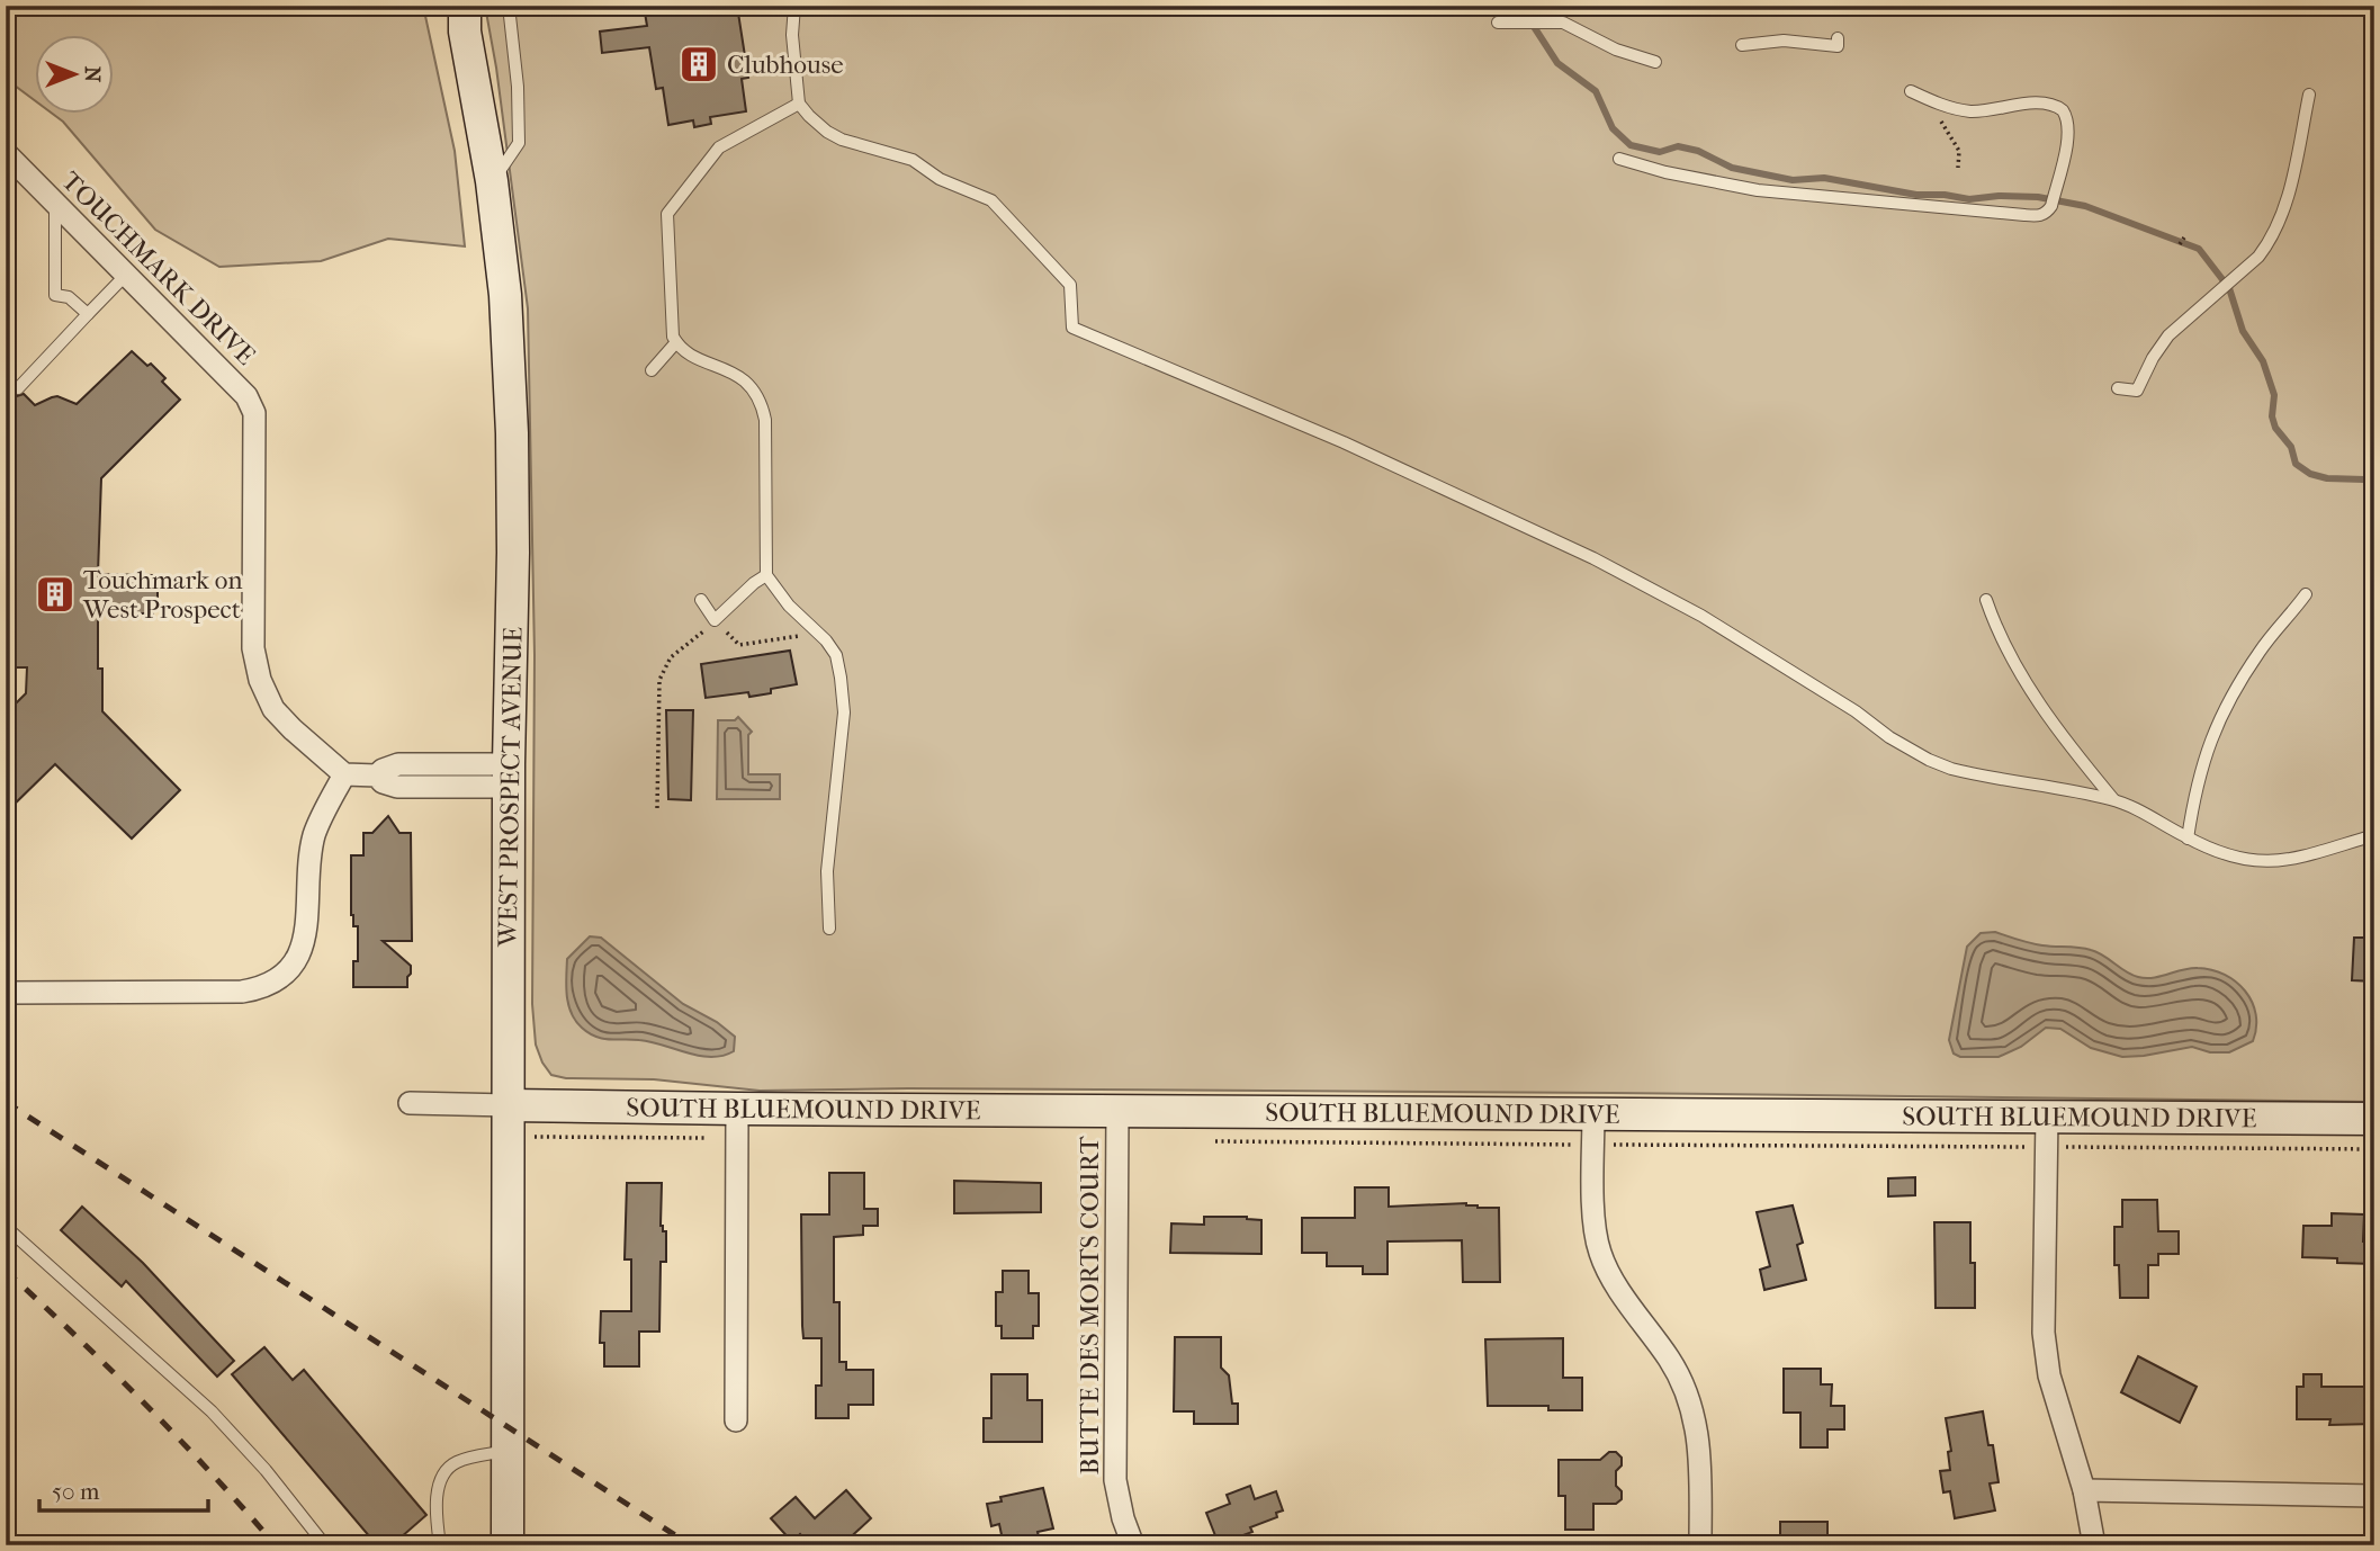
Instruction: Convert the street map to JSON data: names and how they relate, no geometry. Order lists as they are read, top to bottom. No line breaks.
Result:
{"streets":{"main road":["WEST PROSPECT AVENUE","SOUTH BLUEMOUND DRIVE"],"street":["TOUCHMARK DRIVE","BUTTE DES MORTS COURT"]},"crossings":[["WEST PROSPECT AVENUE","SOUTH BLUEMOUND DRIVE"],["SOUTH BLUEMOUND DRIVE","BUTTE DES MORTS COURT"]],"places":{"building":["Clubhouse","Touchmark on West Prospect"]},"scale_bar":"50 m","north":"right"}
